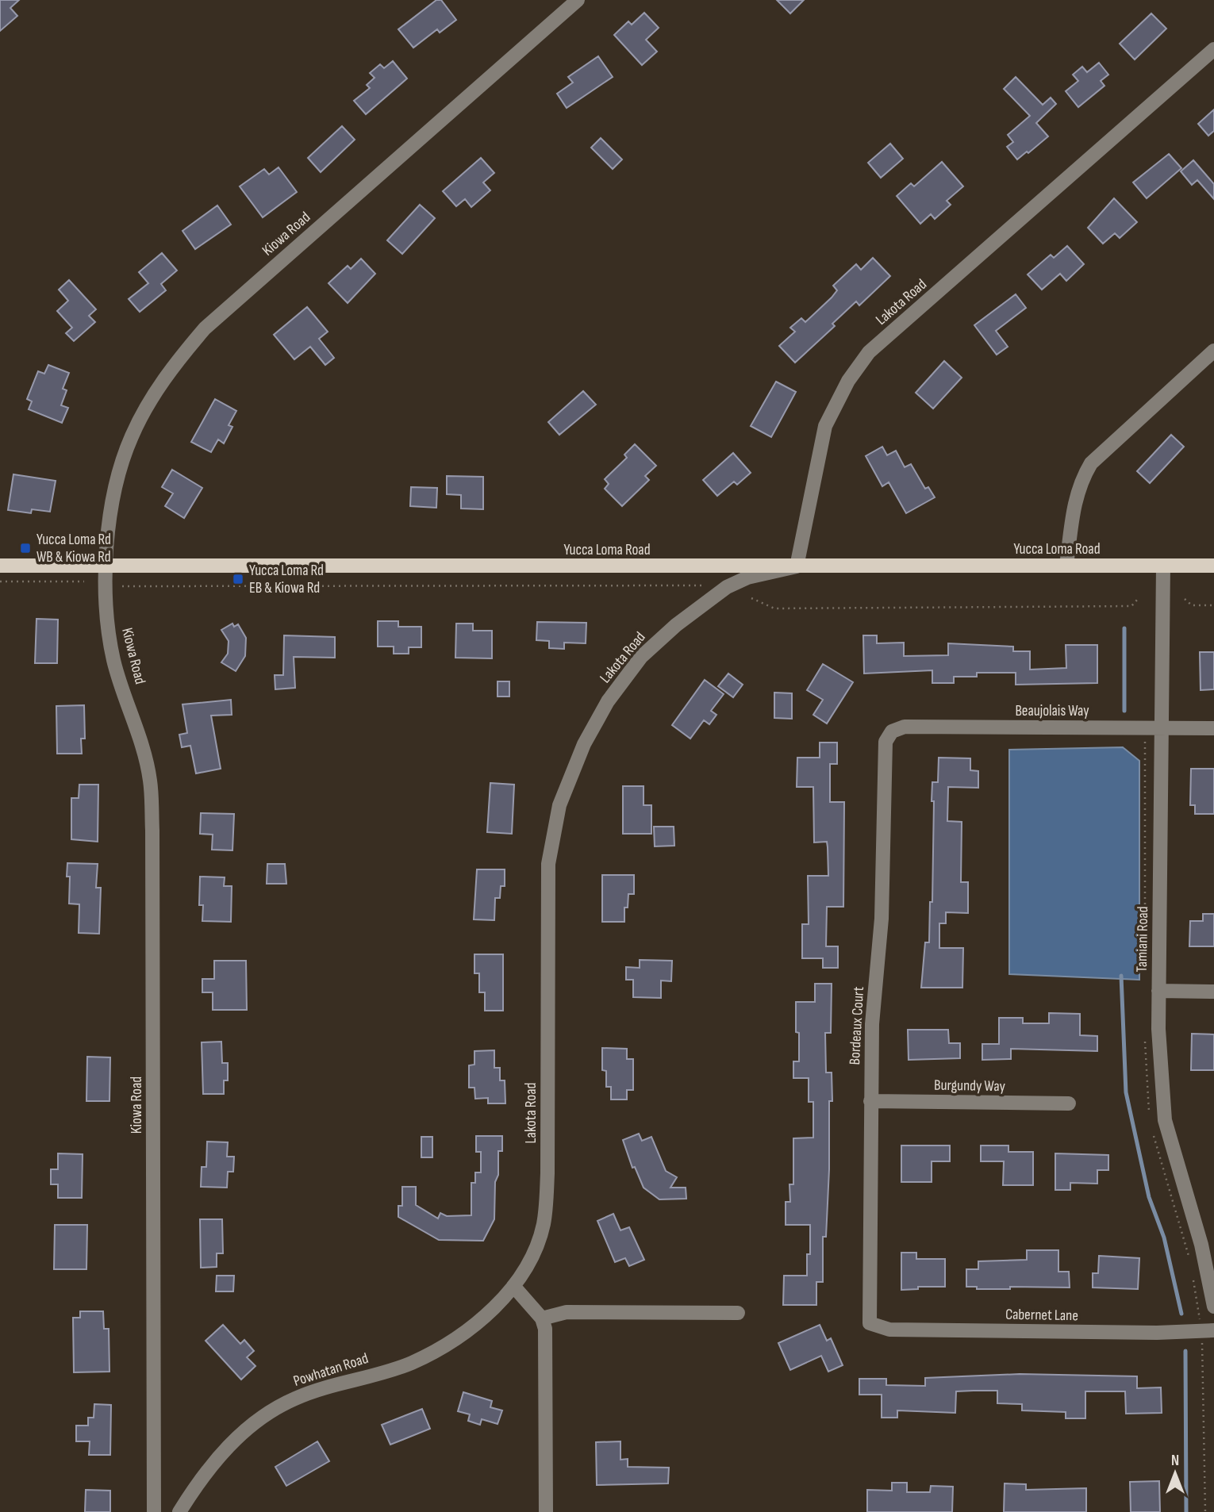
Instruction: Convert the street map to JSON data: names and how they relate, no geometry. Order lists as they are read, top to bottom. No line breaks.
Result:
{"streets":{"main road":["Yucca Loma Road"],"street":["Kiowa Road","Lakota Road","Beaujolais Way","Tamiani Road","Bordeaux Court","Burgundy Way","Cabernet Lane","Powhatan Road"]},"crossings":[["Kiowa Road","Yucca Loma Road"],["Lakota Road","Yucca Loma Road"],["Lakota Road","Powhatan Road"],["Yucca Loma Road","Tamiani Road"],["Beaujolais Way","Tamiani Road"],["Beaujolais Way","Bordeaux Court"],["Bordeaux Court","Burgundy Way"],["Bordeaux Court","Cabernet Lane"]],"places":{"transit":["Yucca Loma Rd WB & Kiowa Rd","Yucca Loma Rd EB & Kiowa Rd"]},"north":"top"}
